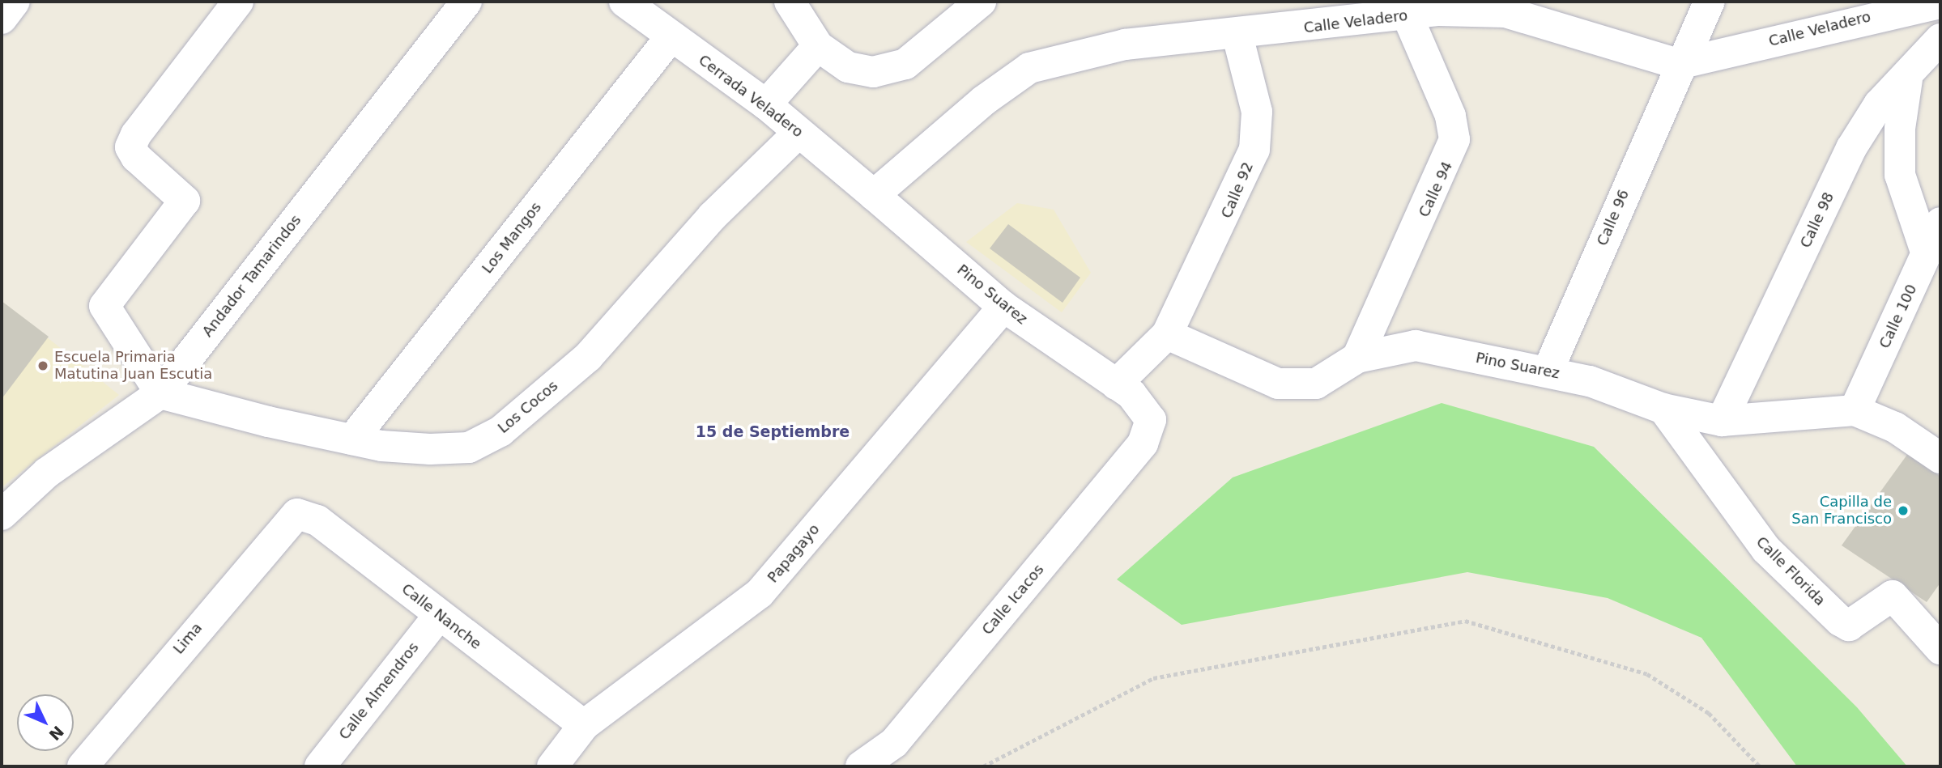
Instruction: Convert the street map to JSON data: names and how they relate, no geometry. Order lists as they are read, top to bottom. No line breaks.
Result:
{"streets":{"street":["Calle Veladero","Cerrada Veladero","Calle 94","Calle 92","Calle 96","Calle 98","Los Mangos","Andador Tamarindos","Pino Suarez","Calle 100","Los Cocos","Papagayo","Calle Florida","Calle Icacos","Calle Nanche","Lima","Calle Almendros"]},"crossings":[["Calle Veladero","Cerrada Veladero"],["Calle Veladero","Calle 94"],["Calle Veladero","Calle 92"],["Calle Veladero","Calle 96"],["Calle Veladero","Pino Suarez"],["Cerrada Veladero","Los Mangos"],["Cerrada Veladero","Pino Suarez"],["Cerrada Veladero","Los Cocos"],["Calle 94","Pino Suarez"],["Calle 92","Pino Suarez"],["Calle 96","Pino Suarez"],["Calle 98","Pino Suarez"],["Los Mangos","Los Cocos"],["Andador Tamarindos","Los Cocos"],["Pino Suarez","Calle 100"],["Pino Suarez","Papagayo"],["Pino Suarez","Calle Florida"],["Pino Suarez","Calle Icacos"],["Papagayo","Calle Nanche"],["Calle Nanche","Lima"],["Calle Nanche","Calle Almendros"]],"districts":["15 de Septiembre"],"places":["Escuela Primaria Matutina Juan Escutia","Capilla de San Francisco"],"north":"bottom right"}
